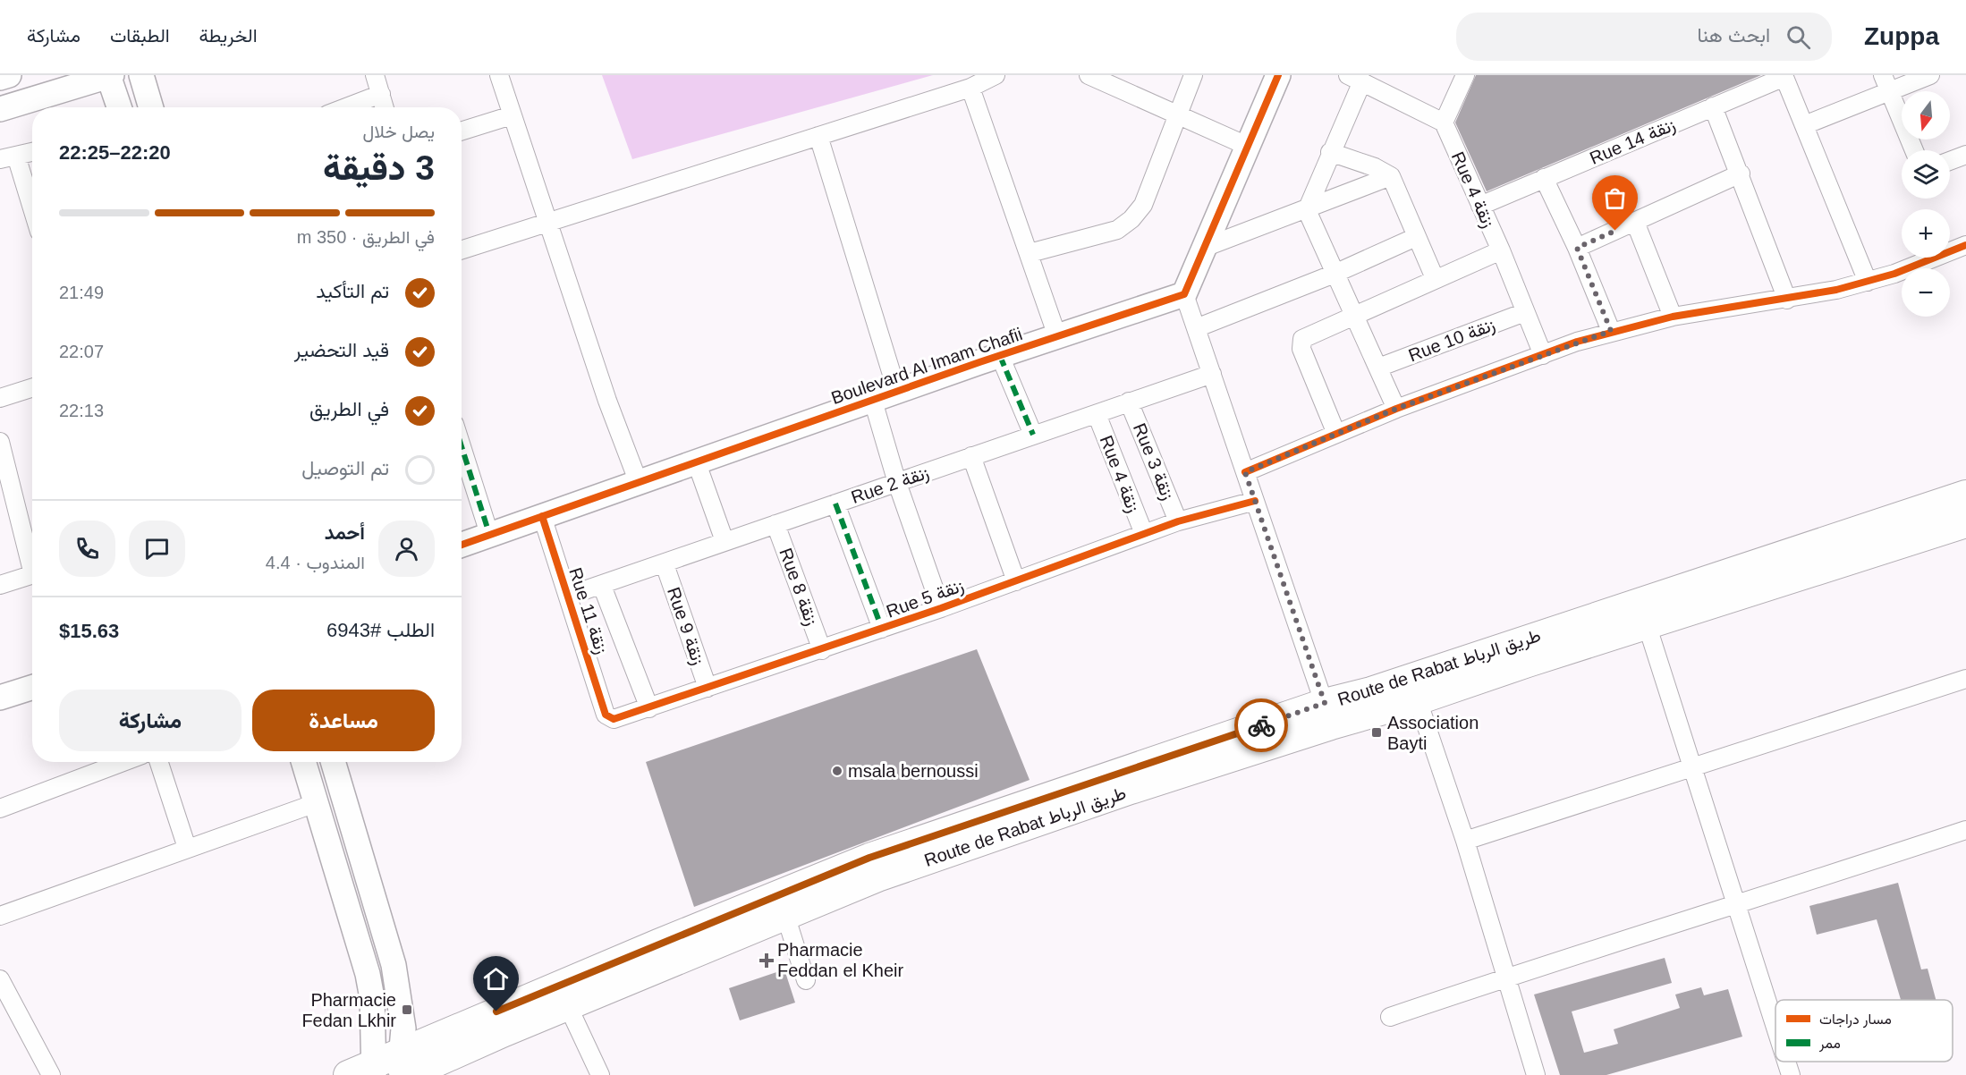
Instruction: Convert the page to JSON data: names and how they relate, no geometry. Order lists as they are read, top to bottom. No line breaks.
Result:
{"streets":{"main road":["Route de Rabat طريق الرباط"],"street":["Rue 14 زنقة","Rue 4 زنقة","Rue 10 زنقة","Boulevard Al Imam Chafii","Rue 3 زنقة","Rue 2 زنقة","Rue 8 زنقة","Rue 5 زنقة","Rue 11 زنقة","Rue 9 زنقة"]},"crossings":[["Rue 14 زنقة","Rue 4 زنقة"],["Rue 4 زنقة","Rue 10 زنقة"],["Rue 4 زنقة","Rue 2 زنقة"],["Rue 4 زنقة","Rue 5 زنقة"],["Boulevard Al Imam Chafii","Rue 11 زنقة"],["Rue 3 زنقة","Rue 2 زنقة"],["Rue 3 زنقة","Rue 5 زنقة"],["Rue 2 زنقة","Rue 8 زنقة"],["Rue 2 زنقة","Rue 11 زنقة"],["Rue 2 زنقة","Rue 9 زنقة"],["Rue 8 زنقة","Rue 5 زنقة"],["Rue 5 زنقة","Rue 11 زنقة"],["Rue 5 زنقة","Rue 9 زنقة"]],"places":{"transit":["Association Bayti","Pharmacie Fedan Lkhir"],"other":["msala bernoussi"],"health":["Pharmacie Feddan el Kheir"]},"legend":["مسار دراجات","ممر"],"north":"bottom","page":{"header":"Zuppa","search":"ابحث هنا","nav":["الخريطة","الطبقات","مشاركة"],"map_buttons":["+","−"],"heading":["3 دقيقة","يصل خلال","22:20–22:25"],"panel":["أحمد","المندوب · 4.4","الطلب #6943","$15.63"],"bar":"في الطريق · 350 m","list":[["تم التأكيد","21:49"],["قيد التحضير","22:07"],["في الطريق","22:13"],"تم التوصيل"],"buttons":["مساعدة","مشاركة"]}}
